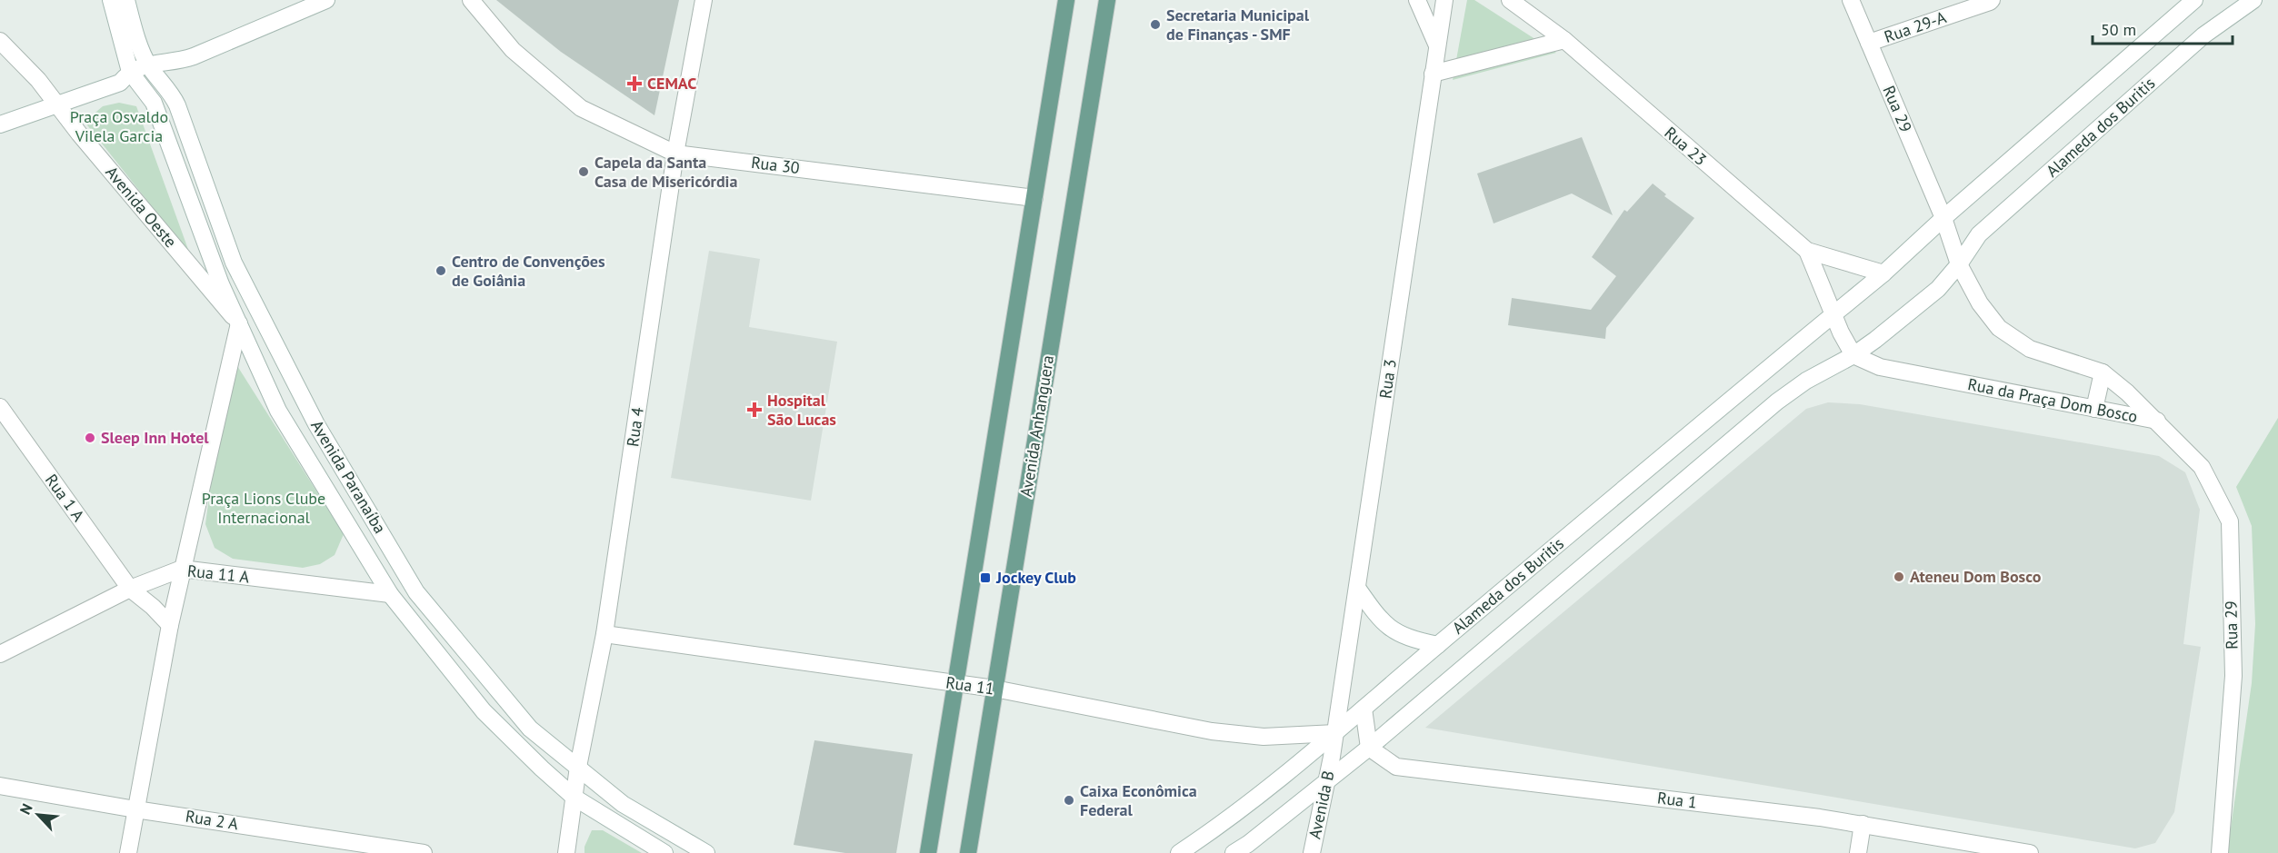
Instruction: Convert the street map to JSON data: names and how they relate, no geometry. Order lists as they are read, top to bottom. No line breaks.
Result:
{"streets":{"main road":["Avenida Anhanguera"],"street":["Rua 29-A","Rua 29","Alameda dos Buritis","Rua 23","Rua 30","Avenida Oeste","Rua 3","Rua da Praça Dom Bosco","Rua 4","Avenida Paranaíba","Rua 1 A","Rua 11 A","Rua 11","Rua 1","Avenida B","Rua 2 A"]},"crossings":[["Rua 29-A","Rua 29"],["Rua 29","Alameda dos Buritis"],["Rua 29","Rua da Praça Dom Bosco"],["Alameda dos Buritis","Rua 23"],["Alameda dos Buritis","Rua 3"],["Alameda dos Buritis","Rua da Praça Dom Bosco"],["Alameda dos Buritis","Rua 11"],["Alameda dos Buritis","Rua 1"],["Alameda dos Buritis","Avenida B"],["Rua 30","Rua 4"],["Avenida Oeste","Avenida Paranaíba"],["Rua 3","Rua 11"],["Rua 3","Avenida B"],["Avenida Anhanguera","Rua 11"],["Rua 4","Avenida Paranaíba"],["Rua 4","Rua 11"],["Avenida Paranaíba","Rua 11 A"],["Rua 1 A","Rua 11 A"]],"parks":["Praça Osvaldo Vilela Garcia","Praça Lions Clube Internacional"],"places":{"other":["Secretaria Municipal de Finanças - SMF","Capela da Santa Casa de Misericórdia","Centro de Convenções de Goiânia","Sleep Inn Hotel","Ateneu Dom Bosco","Caixa Econômica Federal"],"health":["CEMAC","Hospital São Lucas"],"transit":["Jockey Club"]},"scale_bar":"50 m","north":"top left"}
